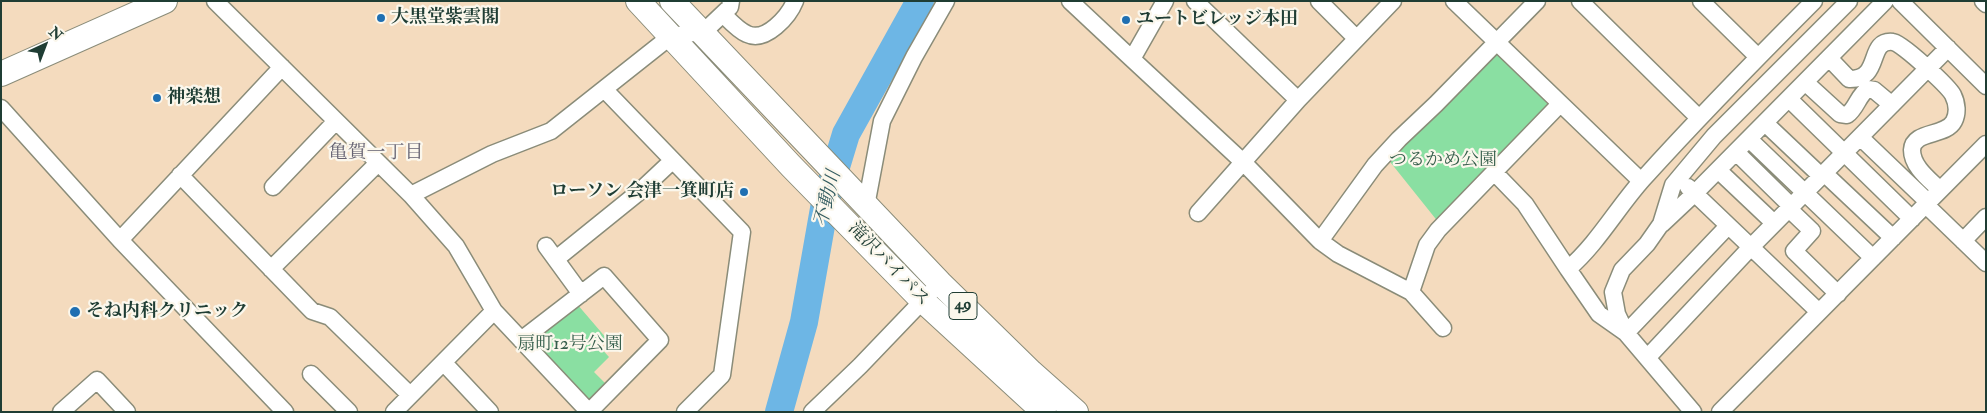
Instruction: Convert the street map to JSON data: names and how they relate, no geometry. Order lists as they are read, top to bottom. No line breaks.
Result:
{"streets":{"highway":["滝沢バイパス","49"]},"districts":["亀賀一丁目"],"water":["不動川"],"parks":["つるかめ公園","扇町12号公園"],"places":["大黒堂紫雲閣","ユートビレッジ本田","神楽想","ローソン 会津一箕町店","そね内科クリニック"],"north":"top right"}
